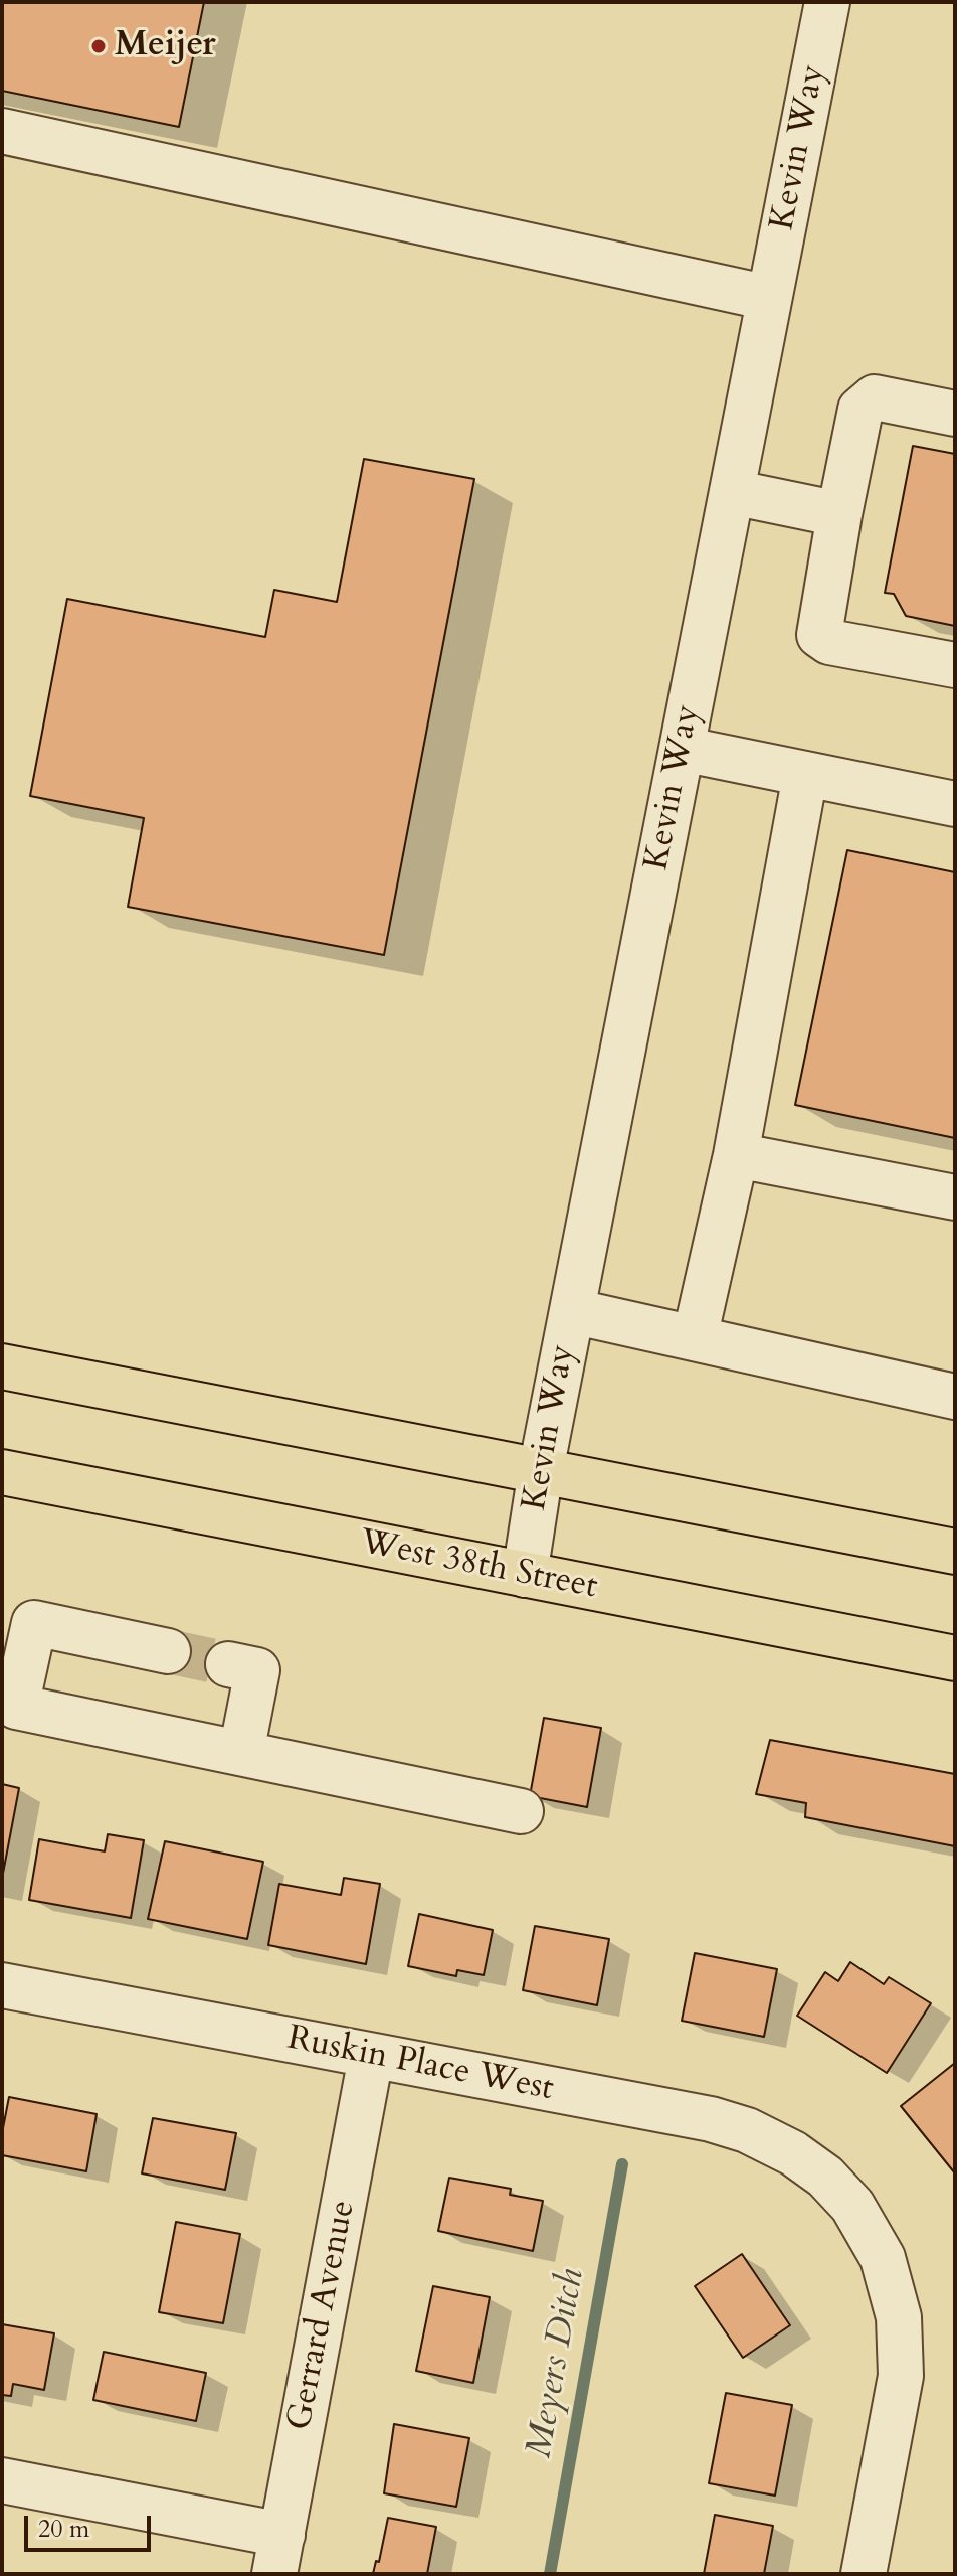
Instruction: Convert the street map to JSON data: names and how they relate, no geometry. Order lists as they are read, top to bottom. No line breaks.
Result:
{"streets":{"main road":["West 38th Street"],"street":["Kevin Way","Ruskin Place West","Gerrard Avenue"]},"crossings":[["Kevin Way","West 38th Street"],["Ruskin Place West","Gerrard Avenue"]],"water":["Meyers Ditch"],"places":["Meijer"],"scale_bar":"20 m"}
